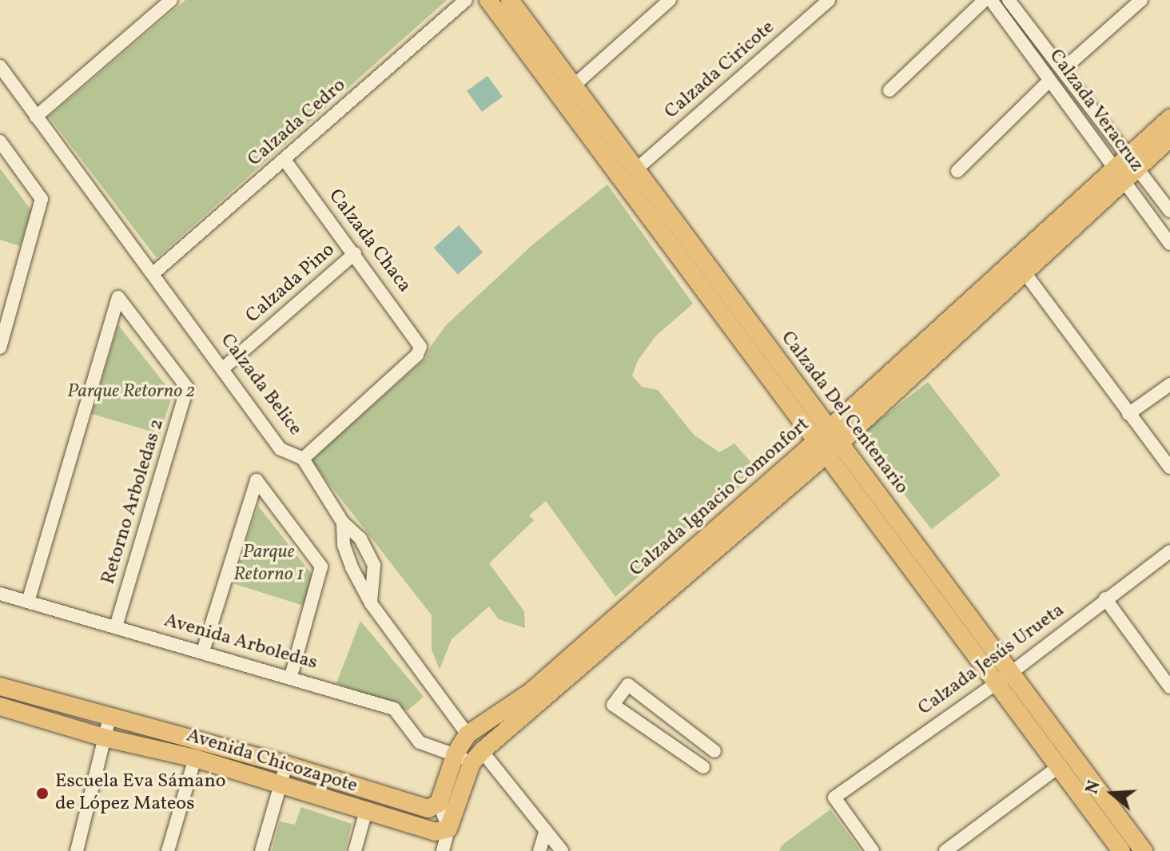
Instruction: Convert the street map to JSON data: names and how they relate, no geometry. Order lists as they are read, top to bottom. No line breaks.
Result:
{"streets":{"main road":["Calzada Del Centenario","Calzada Ignacio Comonfort","Avenida Chicozapote"],"street":["Calzada Ciricote","Calzada Veracruz","Calzada Cedro","Calzada Chaca","Calzada Pino","Calzada Belice","Retorno Arboledas 2","Avenida Arboledas","Calzada Jesús Urueta"]},"crossings":[["Calzada Ciricote","Calzada Del Centenario"],["Calzada Veracruz","Calzada Ignacio Comonfort"],["Calzada Cedro","Calzada Chaca"],["Calzada Cedro","Calzada Belice"],["Calzada Chaca","Calzada Pino"],["Calzada Chaca","Calzada Belice"],["Calzada Pino","Calzada Belice"],["Calzada Belice","Calzada Ignacio Comonfort"],["Calzada Belice","Avenida Arboledas"],["Calzada Del Centenario","Calzada Ignacio Comonfort"],["Calzada Del Centenario","Calzada Jesús Urueta"],["Calzada Ignacio Comonfort","Avenida Arboledas"],["Retorno Arboledas 2","Avenida Arboledas"]],"parks":["Parque Retorno 2","Parque Retorno 1"],"places":["Escuela Eva Sámano de López Mateos"],"north":"left"}
